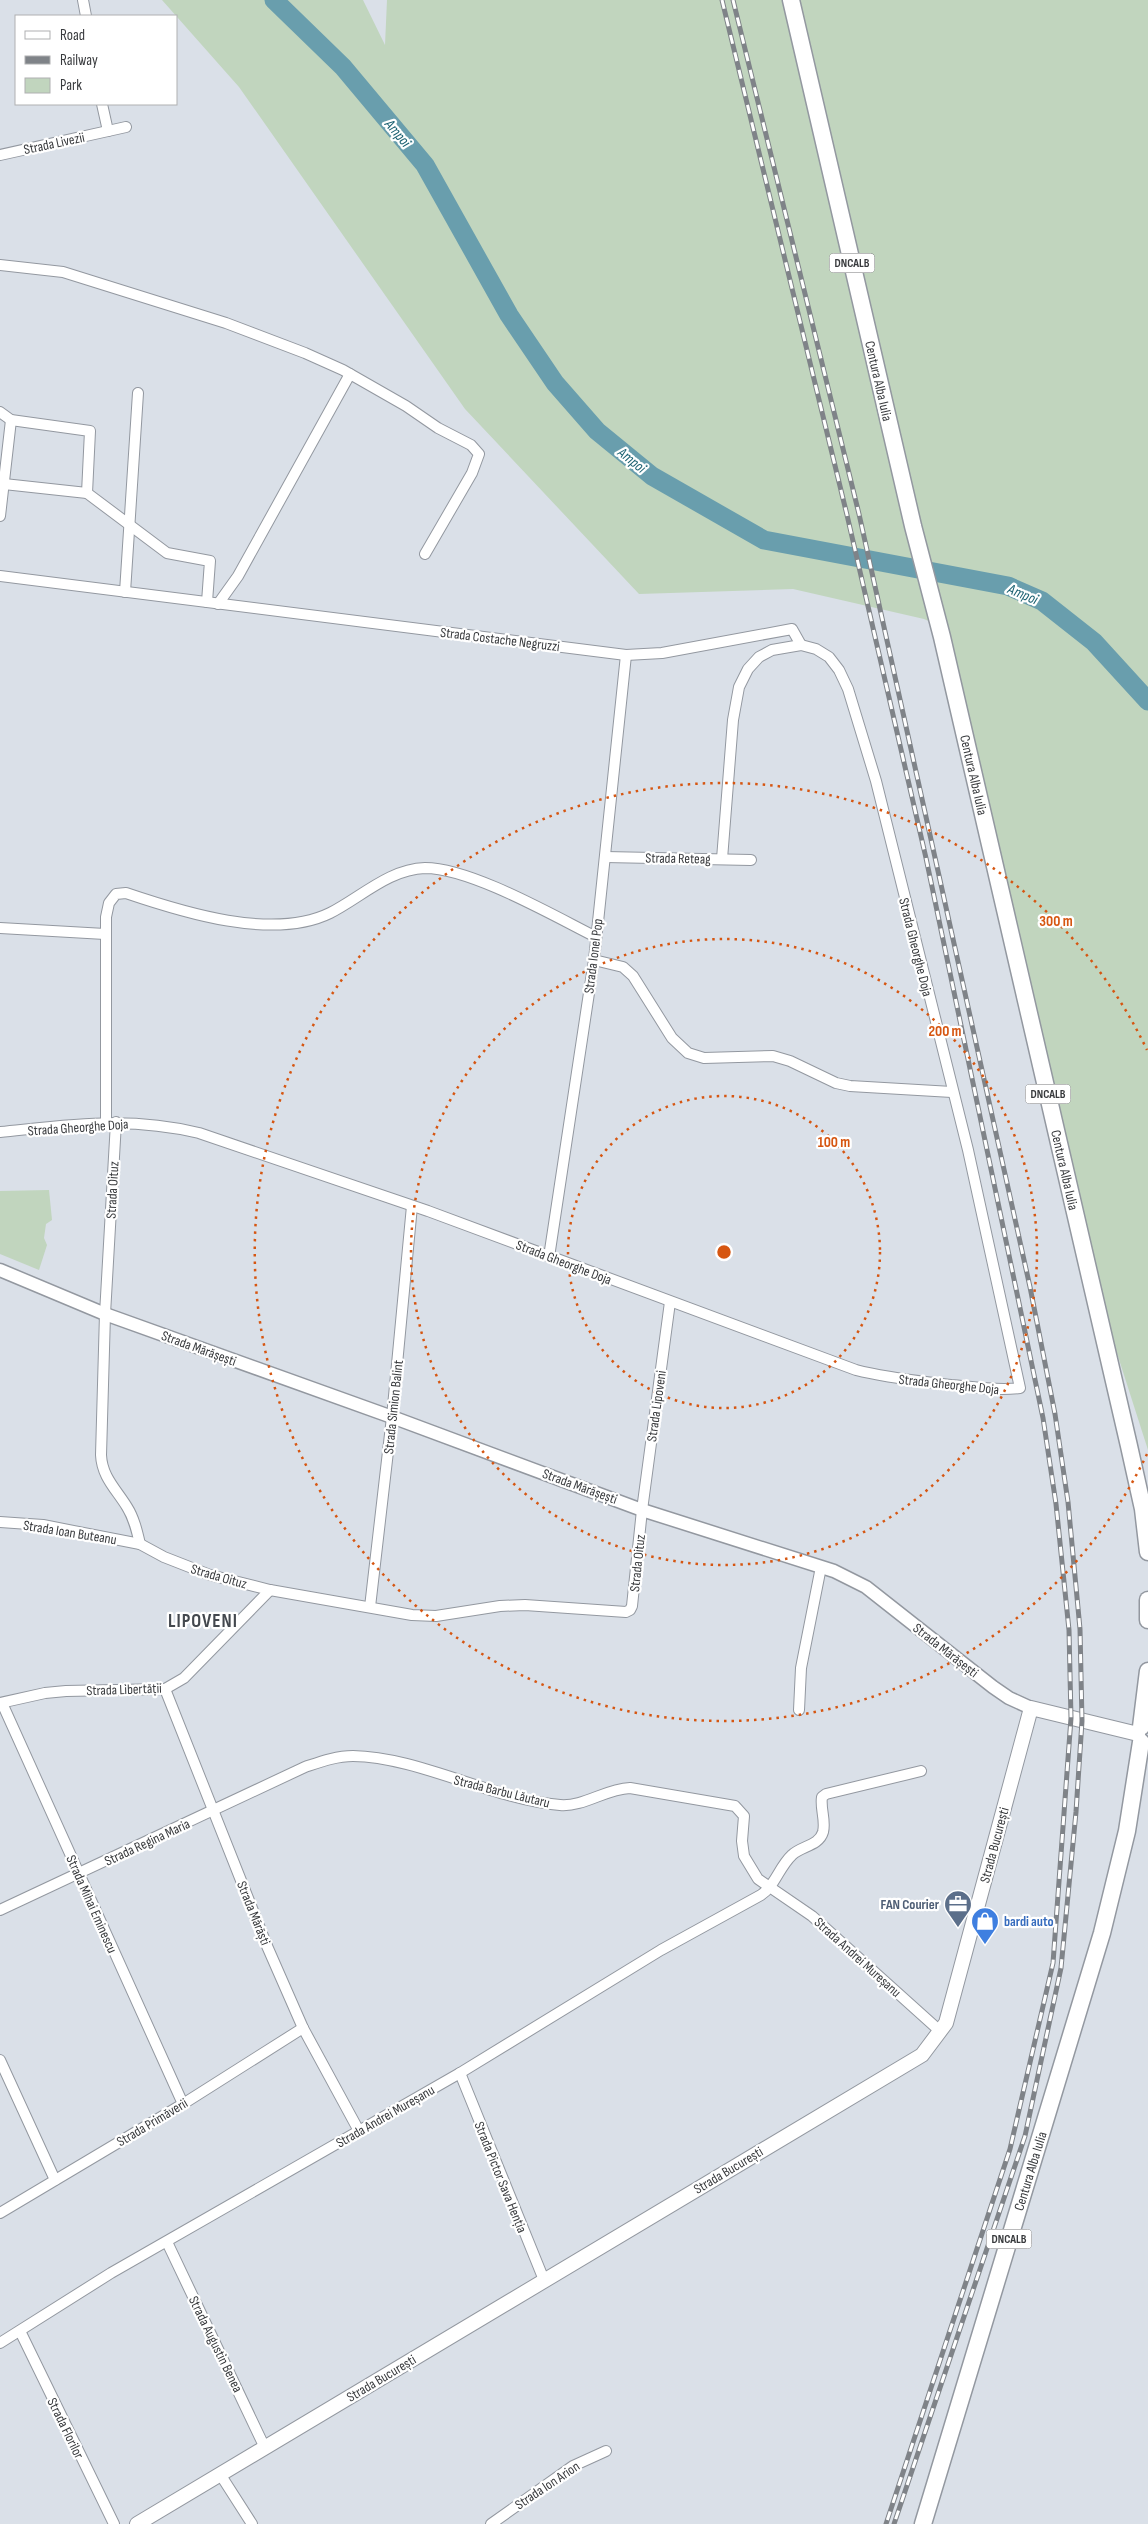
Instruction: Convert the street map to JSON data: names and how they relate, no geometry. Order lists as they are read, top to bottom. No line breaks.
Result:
{"streets":{"main road":["DNCALB","Centura Alba Iulia","Strada Mărășești","Strada București"],"street":["Strada Livezii","Strada Costache Negruzzi","Strada Reteag","Strada Gheorghe Doja","Strada Ionel Pop","Strada Oituz","Strada Lipoveni","Strada Simion Balint","Strada Ioan Buteanu","Strada Libertății","Strada Barbu Lăutaru","Strada Regina Maria","Strada Mihai Eminescu","Strada Mărăști","Strada Andrei Mureșanu","Strada Primăverii","Strada Pictor Sava Henția","Strada Augustin Benea","Strada Florilor","Strada Ion Arion"]},"crossings":[["Centura Alba Iulia","Strada Mărășești"],["Strada Costache Negruzzi","Strada Gheorghe Doja"],["Strada Costache Negruzzi","Strada Ionel Pop"],["Strada Reteag","Strada Ionel Pop"],["Strada Gheorghe Doja","Strada Ionel Pop"],["Strada Gheorghe Doja","Strada Oituz"],["Strada Gheorghe Doja","Strada Lipoveni"],["Strada Gheorghe Doja","Strada Simion Balint"],["Strada Ionel Pop","Strada Oituz"],["Strada Oituz","Strada Mărășești"],["Strada Oituz","Strada Lipoveni"],["Strada Oituz","Strada Simion Balint"],["Strada Oituz","Strada Ioan Buteanu"],["Strada Oituz","Strada Libertății"],["Strada Mărășești","Strada Lipoveni"],["Strada Mărășești","Strada Simion Balint"],["Strada Mărășești","Strada București"],["Strada Libertății","Strada Mihai Eminescu"],["Strada Libertății","Strada Mărăști"],["Strada Barbu Lăutaru","Strada Regina Maria"],["Strada Barbu Lăutaru","Strada Mărăști"],["Strada Barbu Lăutaru","Strada Andrei Mureșanu"],["Strada Regina Maria","Strada Mihai Eminescu"],["Strada Regina Maria","Strada Mărăști"],["Strada București","Strada Andrei Mureșanu"],["Strada București","Strada Pictor Sava Henția"],["Strada București","Strada Augustin Benea"],["Strada Mihai Eminescu","Strada Primăverii"],["Strada Mărăști","Strada Andrei Mureșanu"],["Strada Mărăști","Strada Primăverii"],["Strada Andrei Mureșanu","Strada Pictor Sava Henția"],["Strada Andrei Mureșanu","Strada Augustin Benea"],["Strada Andrei Mureșanu","Strada Florilor"]],"districts":["LIPOVENI"],"water":["Ampoi"],"places":{"office":["FAN Courier"],"shop":["bardi auto"]},"legend":["Road","Railway","Park"],"rings":["300 m","200 m","100 m"]}
